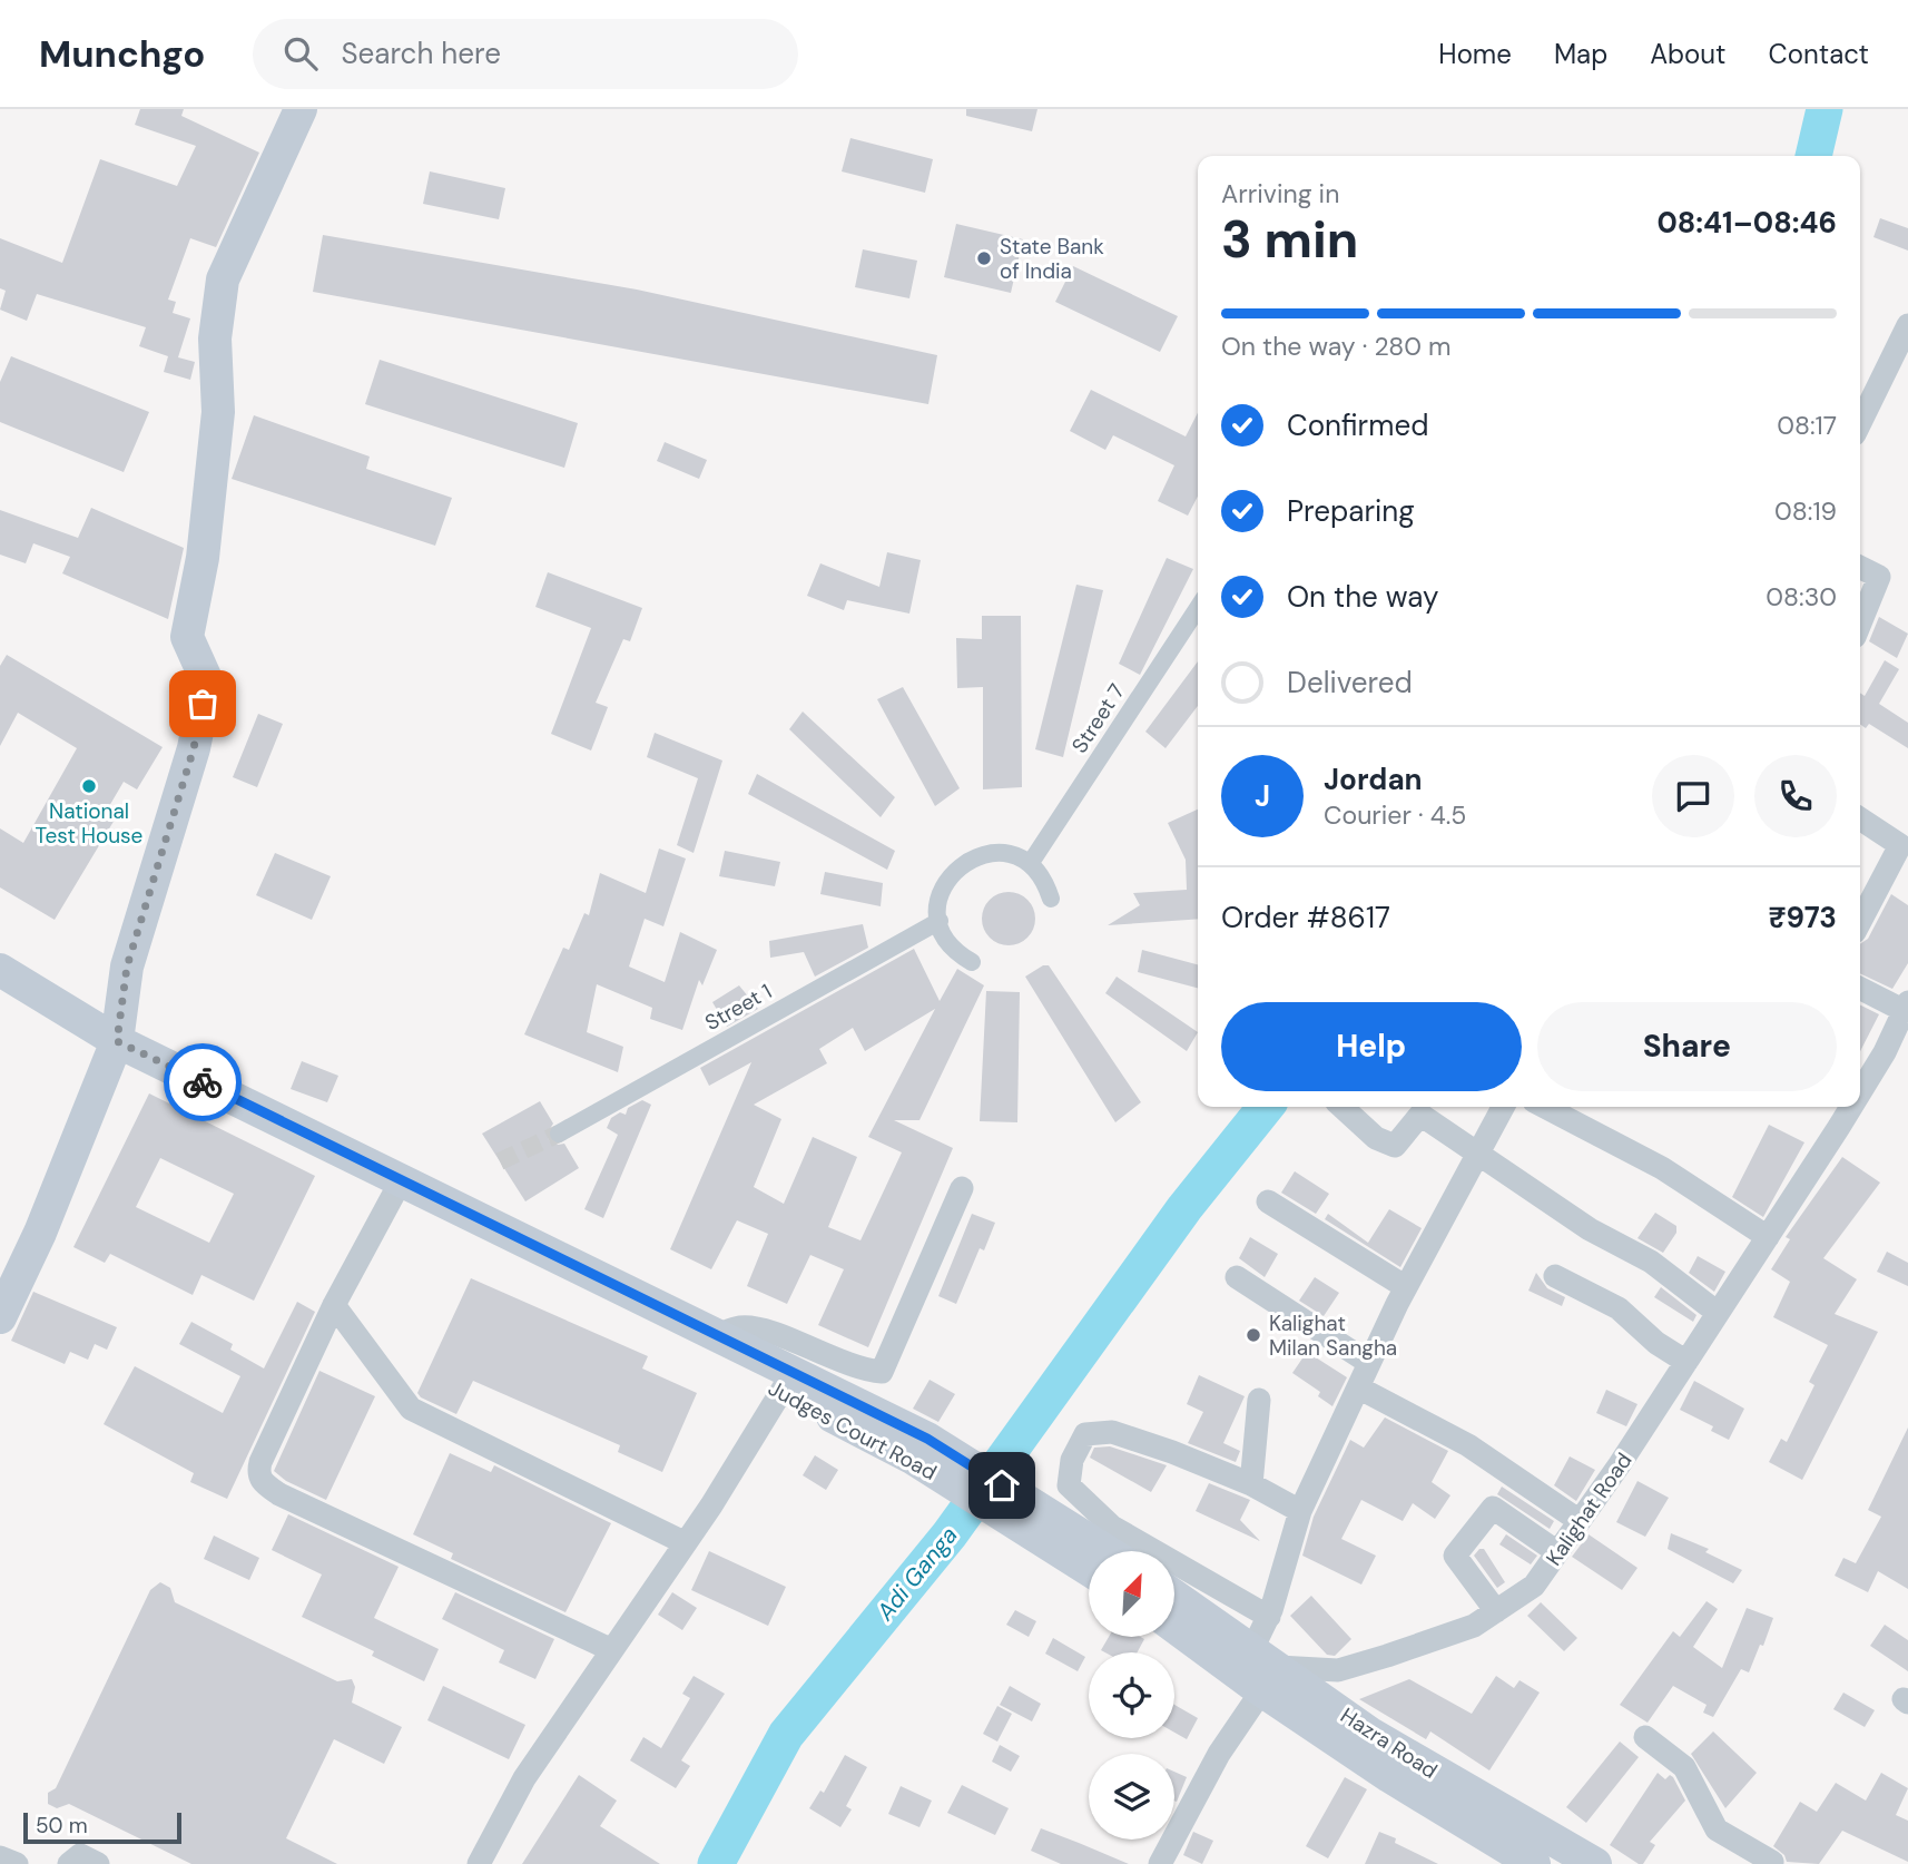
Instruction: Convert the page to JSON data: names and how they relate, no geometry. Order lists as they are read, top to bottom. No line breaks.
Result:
{"streets":{"main road":["Judges Court Road","Hazra Road"],"street":["Street 7","Street 1","Kalighat Road"]},"crossings":[["Kalighat Road","Hazra Road"]],"water":["Adi Ganga"],"places":["State Bank of India","National Test House","Kalighat Milan Sangha"],"scale_bar":"50 m","north":"top right","page":{"header":"Munchgo","search":"Search here","nav":["Home","Map","About","Contact"],"heading":["3 min","Arriving in","08:41–08:46"],"panel":["Jordan","Courier · 4.5","Order #8617","₹973"],"bar":"On the way · 280 m","list":[["Confirmed","08:17"],["Preparing","08:19"],["On the way","08:30"],"Delivered"],"round":"J","buttons":["Help","Share"],"scale":"50 m"}}
